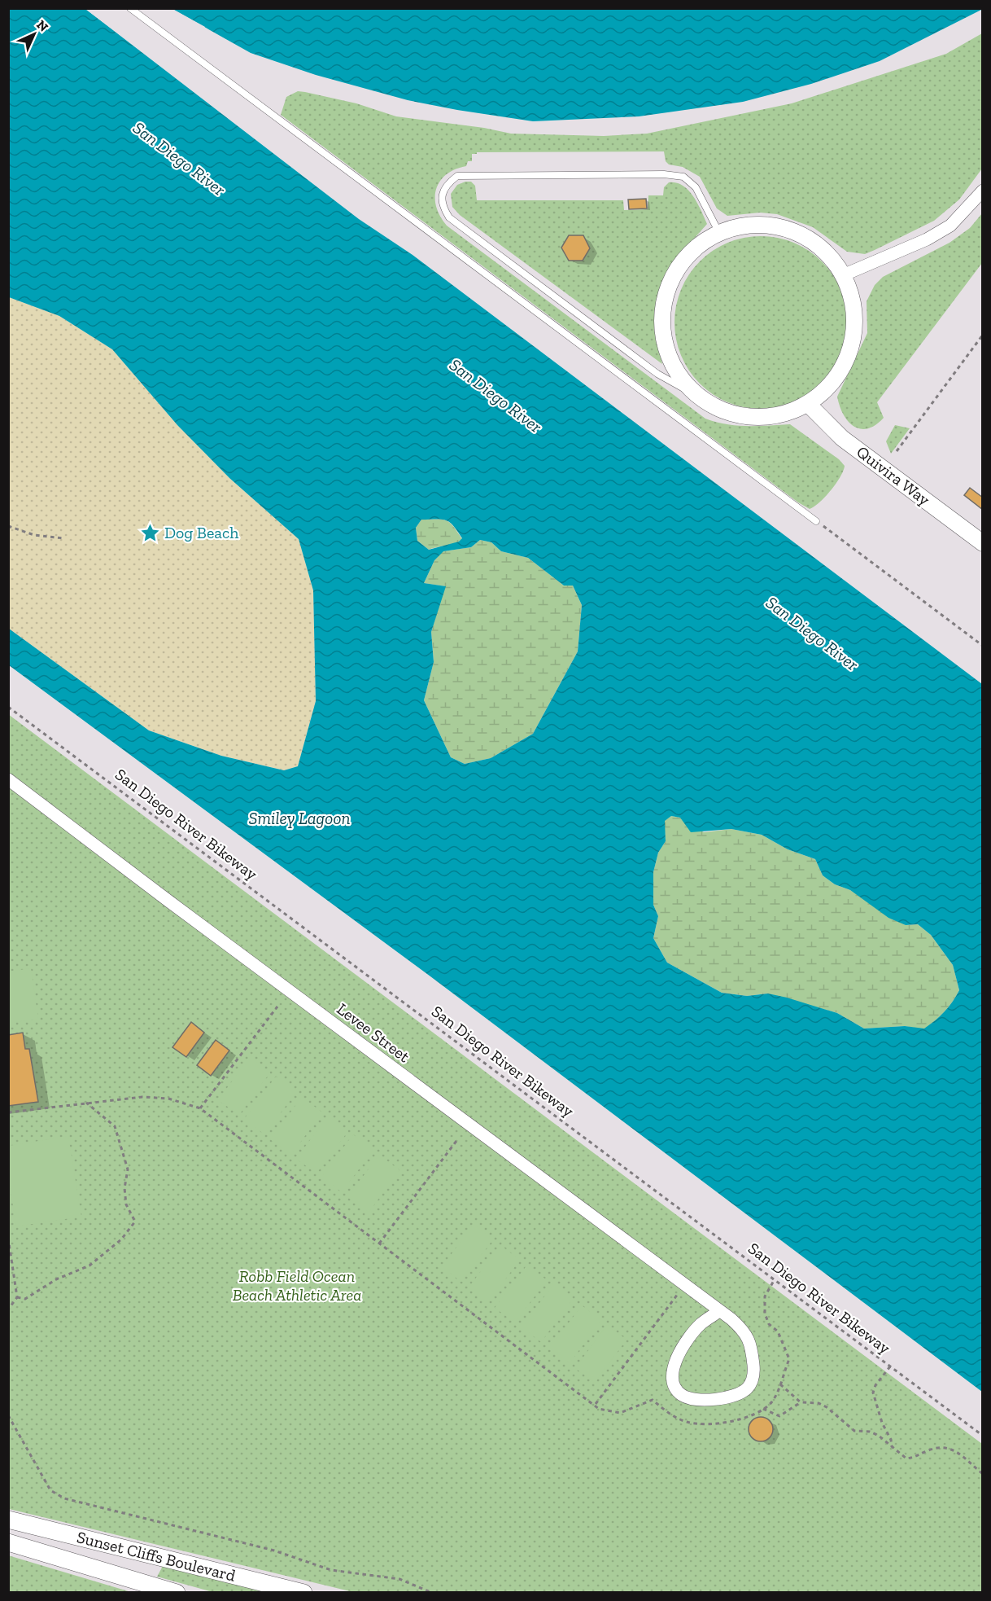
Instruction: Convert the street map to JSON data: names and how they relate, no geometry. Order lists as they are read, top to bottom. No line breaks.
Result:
{"streets":{"main road":["Sunset Cliffs Boulevard"],"street":["Quivira Way","Levee Street"],"path":["San Diego River Bikeway"]},"water":["San Diego River","Smiley Lagoon"],"parks":["Robb Field Ocean Beach Athletic Area"],"places":{"place":["Dog Beach"]},"north":"top right"}
